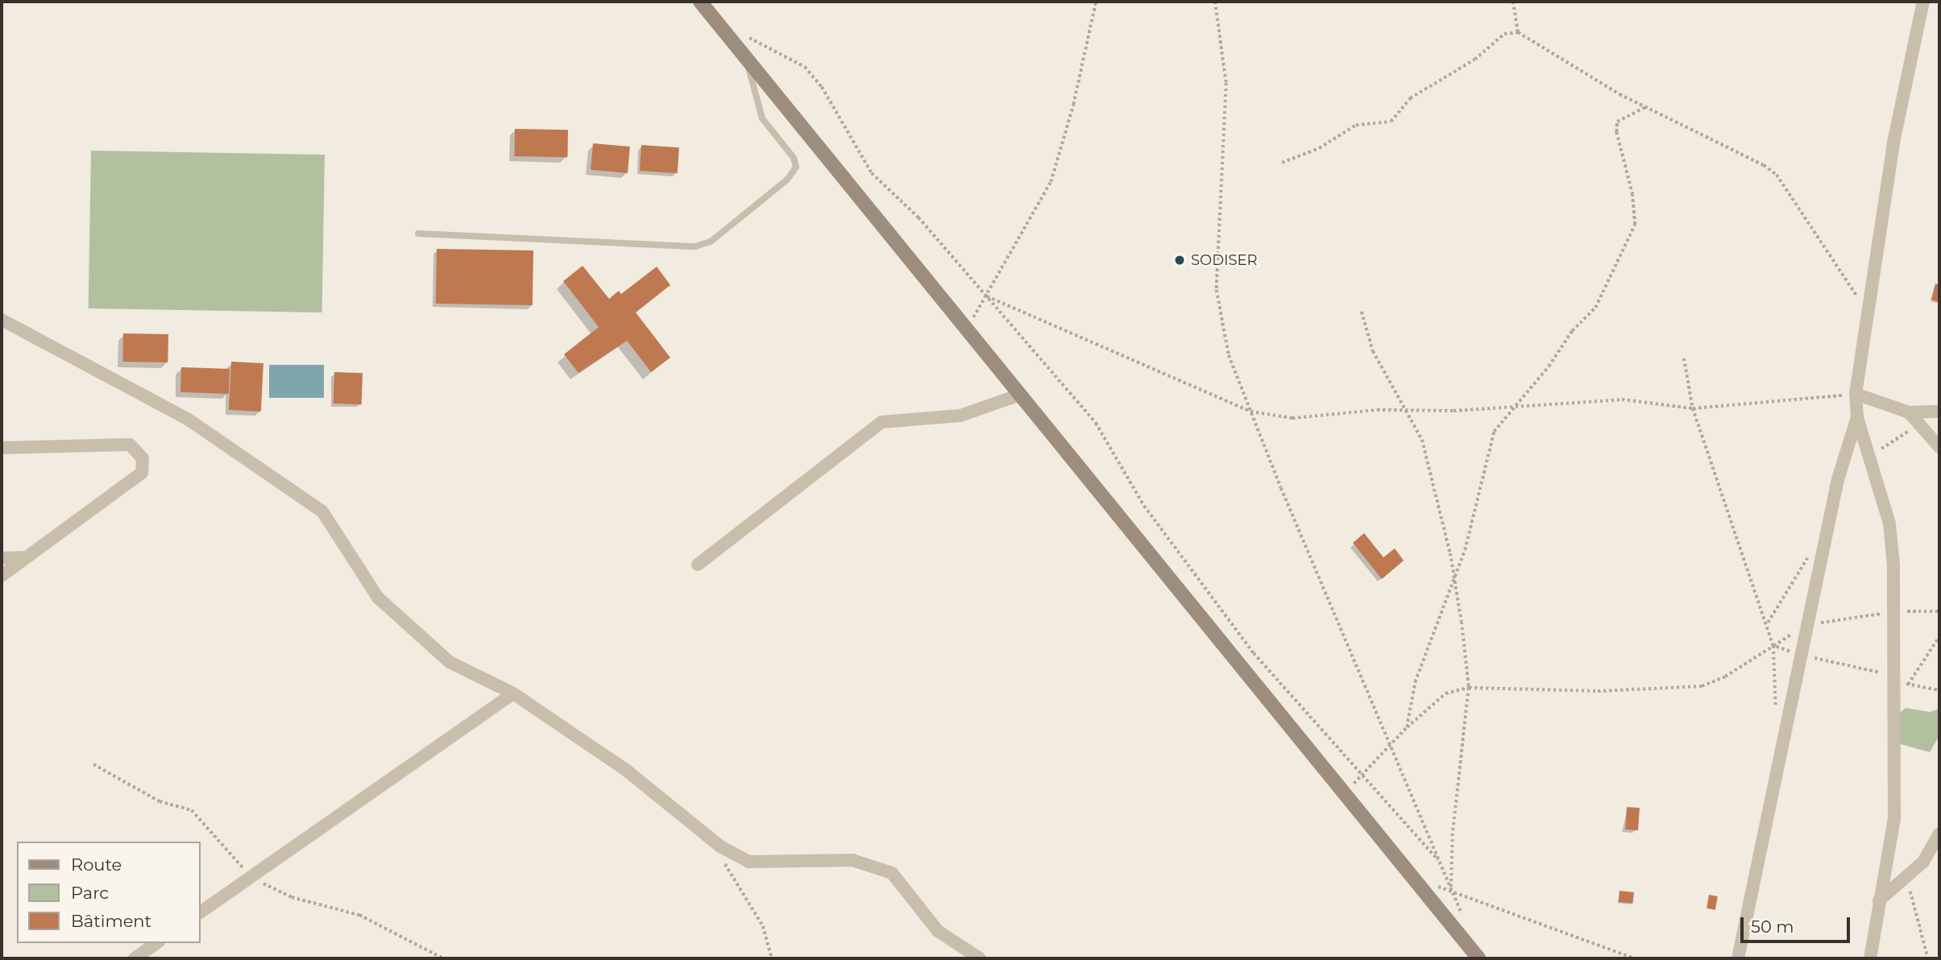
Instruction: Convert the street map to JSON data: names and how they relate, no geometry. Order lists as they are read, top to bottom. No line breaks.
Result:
{"places":["SODISER"],"legend":["Route","Parc","Bâtiment"],"scale_bar":"50 m"}
